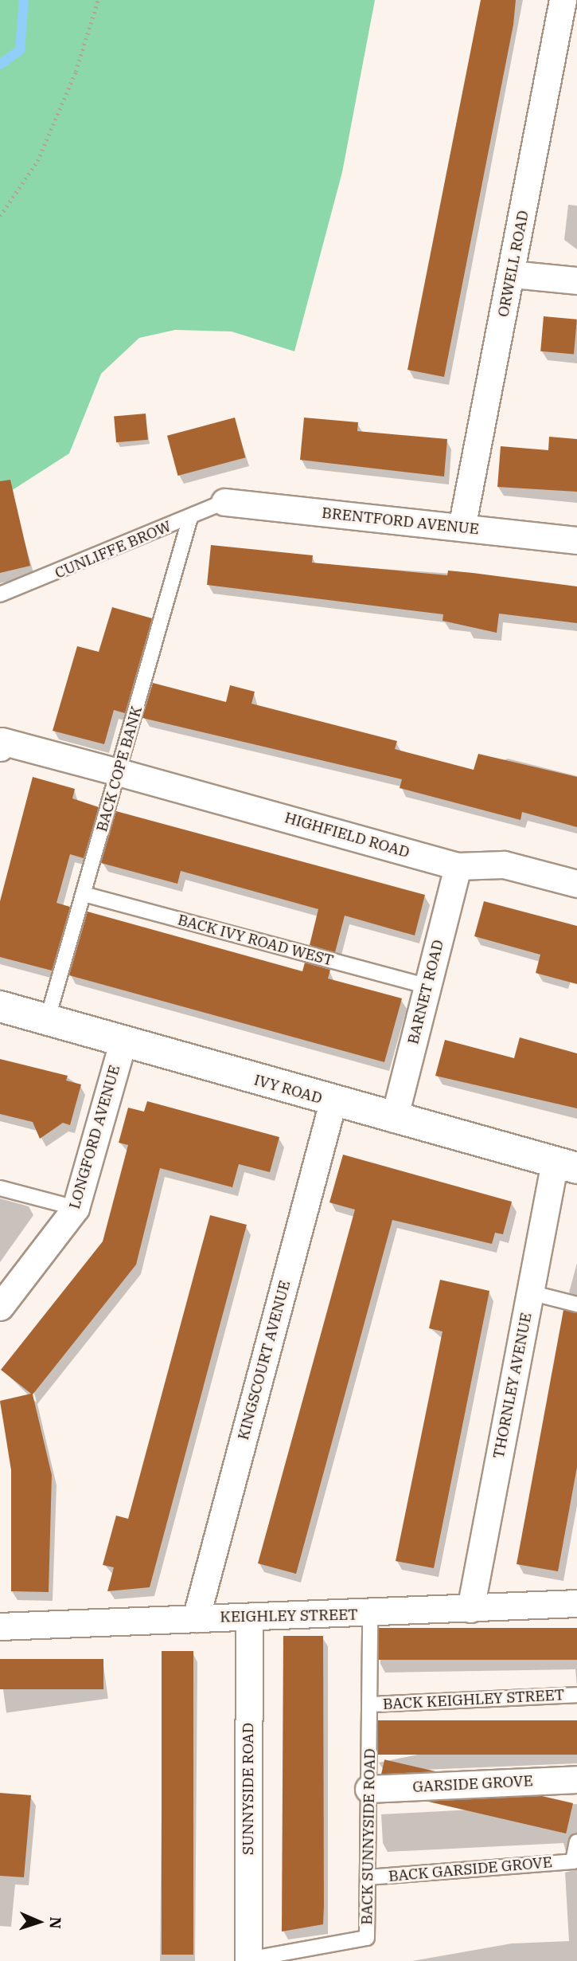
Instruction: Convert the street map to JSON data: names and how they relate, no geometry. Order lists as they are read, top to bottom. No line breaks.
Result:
{"streets":{"street":["ORWELL ROAD","BRENTFORD AVENUE","HIGHFIELD ROAD","BARNET ROAD","IVY ROAD","LONGFORD AVENUE","KINGSCOURT AVENUE","THORNLEY AVENUE","KEIGHLEY STREET","GARSIDE GROVE","SUNNYSIDE ROAD"],"lane":["CUNLIFFE BROW","BACK COPE BANK","BACK IVY ROAD WEST","BACK KEIGHLEY STREET","BACK SUNNYSIDE ROAD","BACK GARSIDE GROVE"]},"crossings":[["ORWELL ROAD","BRENTFORD AVENUE"],["BRENTFORD AVENUE","CUNLIFFE BROW"],["CUNLIFFE BROW","BACK COPE BANK"],["BACK COPE BANK","HIGHFIELD ROAD"],["BACK COPE BANK","BACK IVY ROAD WEST"],["BACK COPE BANK","IVY ROAD"],["HIGHFIELD ROAD","BARNET ROAD"],["BACK IVY ROAD WEST","BARNET ROAD"],["BARNET ROAD","IVY ROAD"],["IVY ROAD","LONGFORD AVENUE"],["IVY ROAD","KINGSCOURT AVENUE"],["IVY ROAD","THORNLEY AVENUE"],["KINGSCOURT AVENUE","KEIGHLEY STREET"],["THORNLEY AVENUE","KEIGHLEY STREET"],["KEIGHLEY STREET","SUNNYSIDE ROAD"],["KEIGHLEY STREET","BACK SUNNYSIDE ROAD"],["BACK KEIGHLEY STREET","BACK SUNNYSIDE ROAD"],["GARSIDE GROVE","BACK SUNNYSIDE ROAD"],["SUNNYSIDE ROAD","BACK SUNNYSIDE ROAD"],["BACK SUNNYSIDE ROAD","BACK GARSIDE GROVE"]],"north":"right"}
